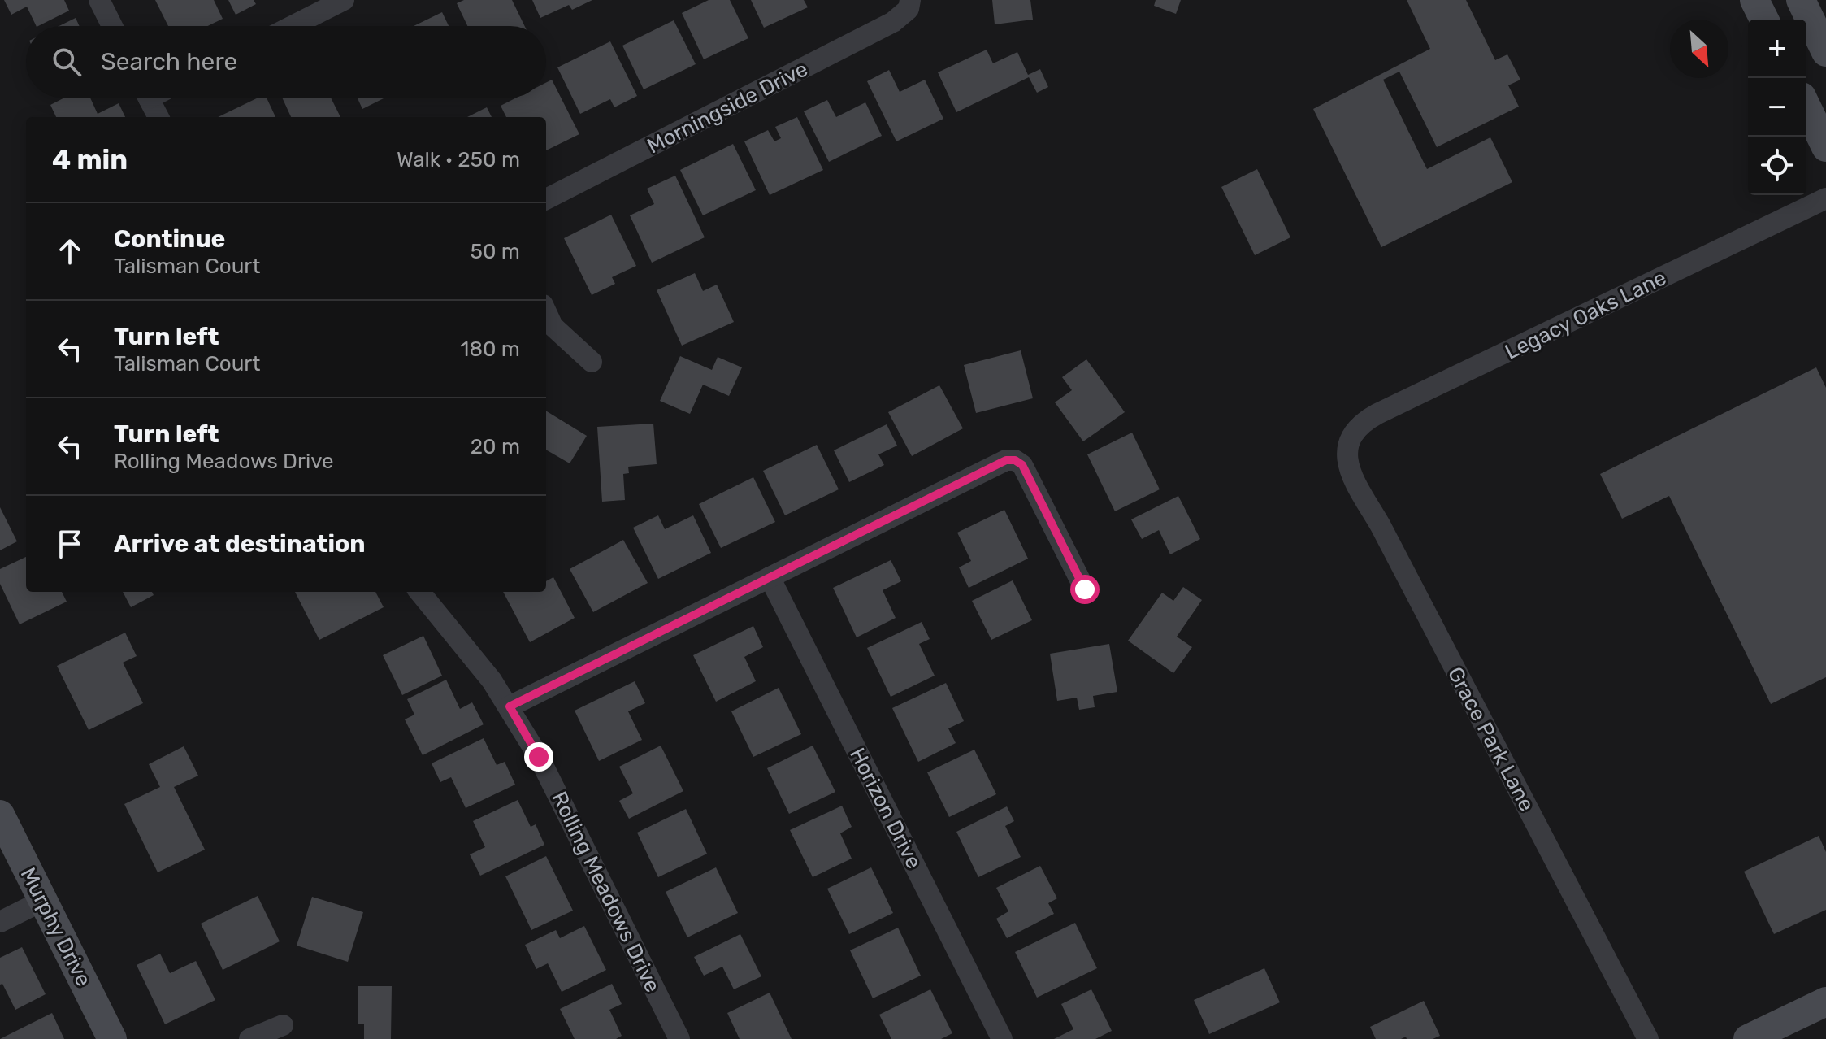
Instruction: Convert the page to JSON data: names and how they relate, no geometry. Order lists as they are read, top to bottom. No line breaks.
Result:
{"streets":{"street":["Morningside Drive","Legacy Oaks Lane","Grace Park Lane","Horizon Drive","Rolling Meadows Drive","Murphy Drive"]},"crossings":[["Legacy Oaks Lane","Grace Park Lane"]],"north":"bottom right","page":{"map_buttons":["+","−"],"search":"Search here","heading":["4 min","Walk · 250 m"],"list":[["Continue","Talisman Court","50 m"],["Turn left","Talisman Court","180 m"],["Turn left","Rolling Meadows Drive","20 m"],"Arrive at destination"]}}
